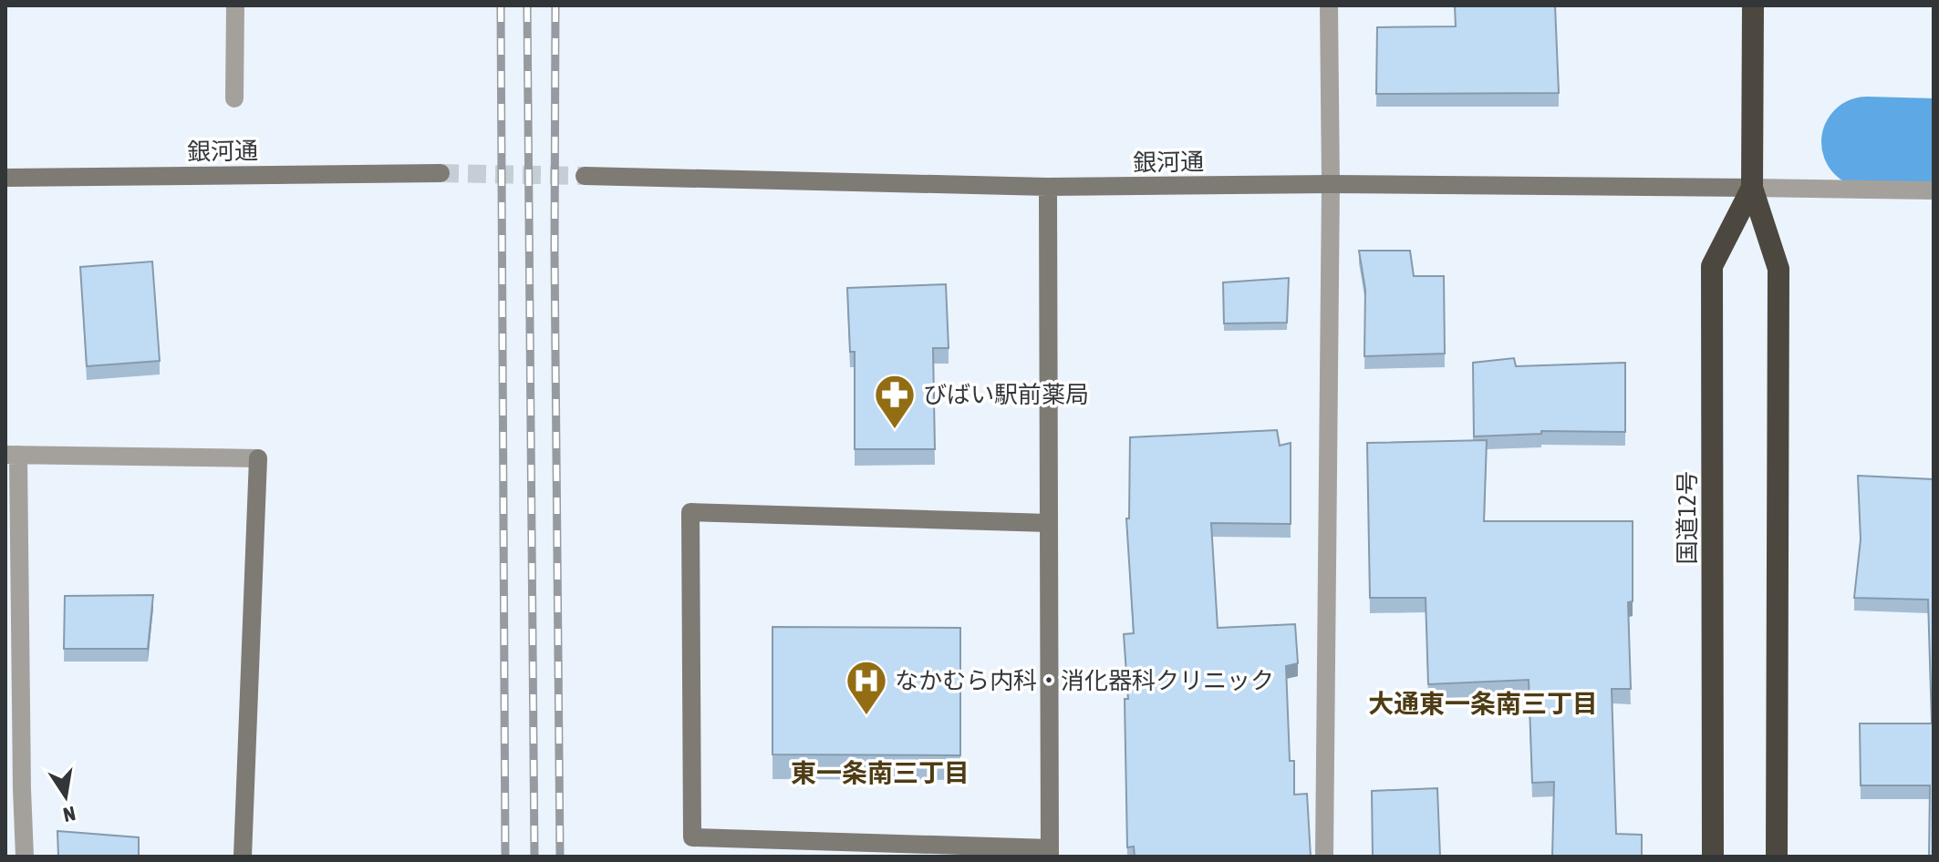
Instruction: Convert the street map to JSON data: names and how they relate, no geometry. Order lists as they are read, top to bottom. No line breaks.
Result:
{"streets":{"highway":["国道12号"],"street":["銀河通"]},"crossings":[["銀河通","国道12号"]],"districts":["大通東一条南三丁目","東一条南三丁目"],"places":{"pharmacy":["びばい駅前薬局"],"hospital":["なかむら内科・消化器科クリニック"]},"north":"bottom"}
